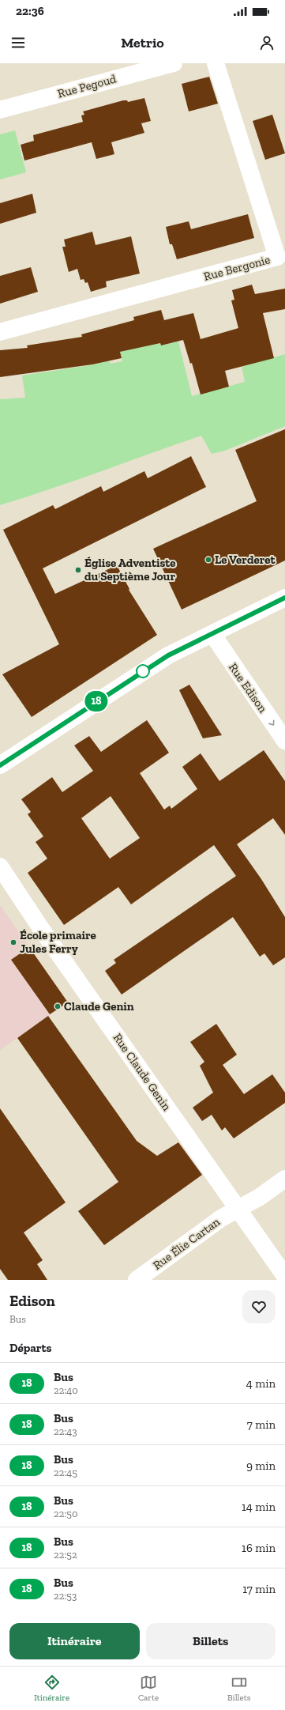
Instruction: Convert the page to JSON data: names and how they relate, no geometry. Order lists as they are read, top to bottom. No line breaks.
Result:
{"streets":{"street":["Rue Pegoud","Rue Bergonie","Rue Edison","Rue Claude Genin","Rue Élie Cartan"]},"crossings":[["Rue Claude Genin","Rue Élie Cartan"]],"one_way":["Rue Edison"],"places":["Le Verderet","Église Adventiste du Septième Jour","École primaire Jules Ferry","Claude Genin"],"lines":["bus line 18"],"page":{"status":"22:36","header":"Metrio","on_map":"18","heading":[["Edison","Bus"],"Départs"],"list":[{"mark":"18","name":"Bus","note":"22:40","value":"4 min"},{"mark":"18","name":"Bus","note":"22:43","value":"7 min"},{"mark":"18","name":"Bus","note":"22:45","value":"9 min"},{"mark":"18","name":"Bus","note":"22:50","value":"14 min"},{"mark":"18","name":"Bus","note":"22:52","value":"16 min"},{"mark":"18","name":"Bus","note":"22:53","value":"17 min"}],"buttons":["Itinéraire","Billets"],"tabs":["Itinéraire","Carte","Billets"]}}
